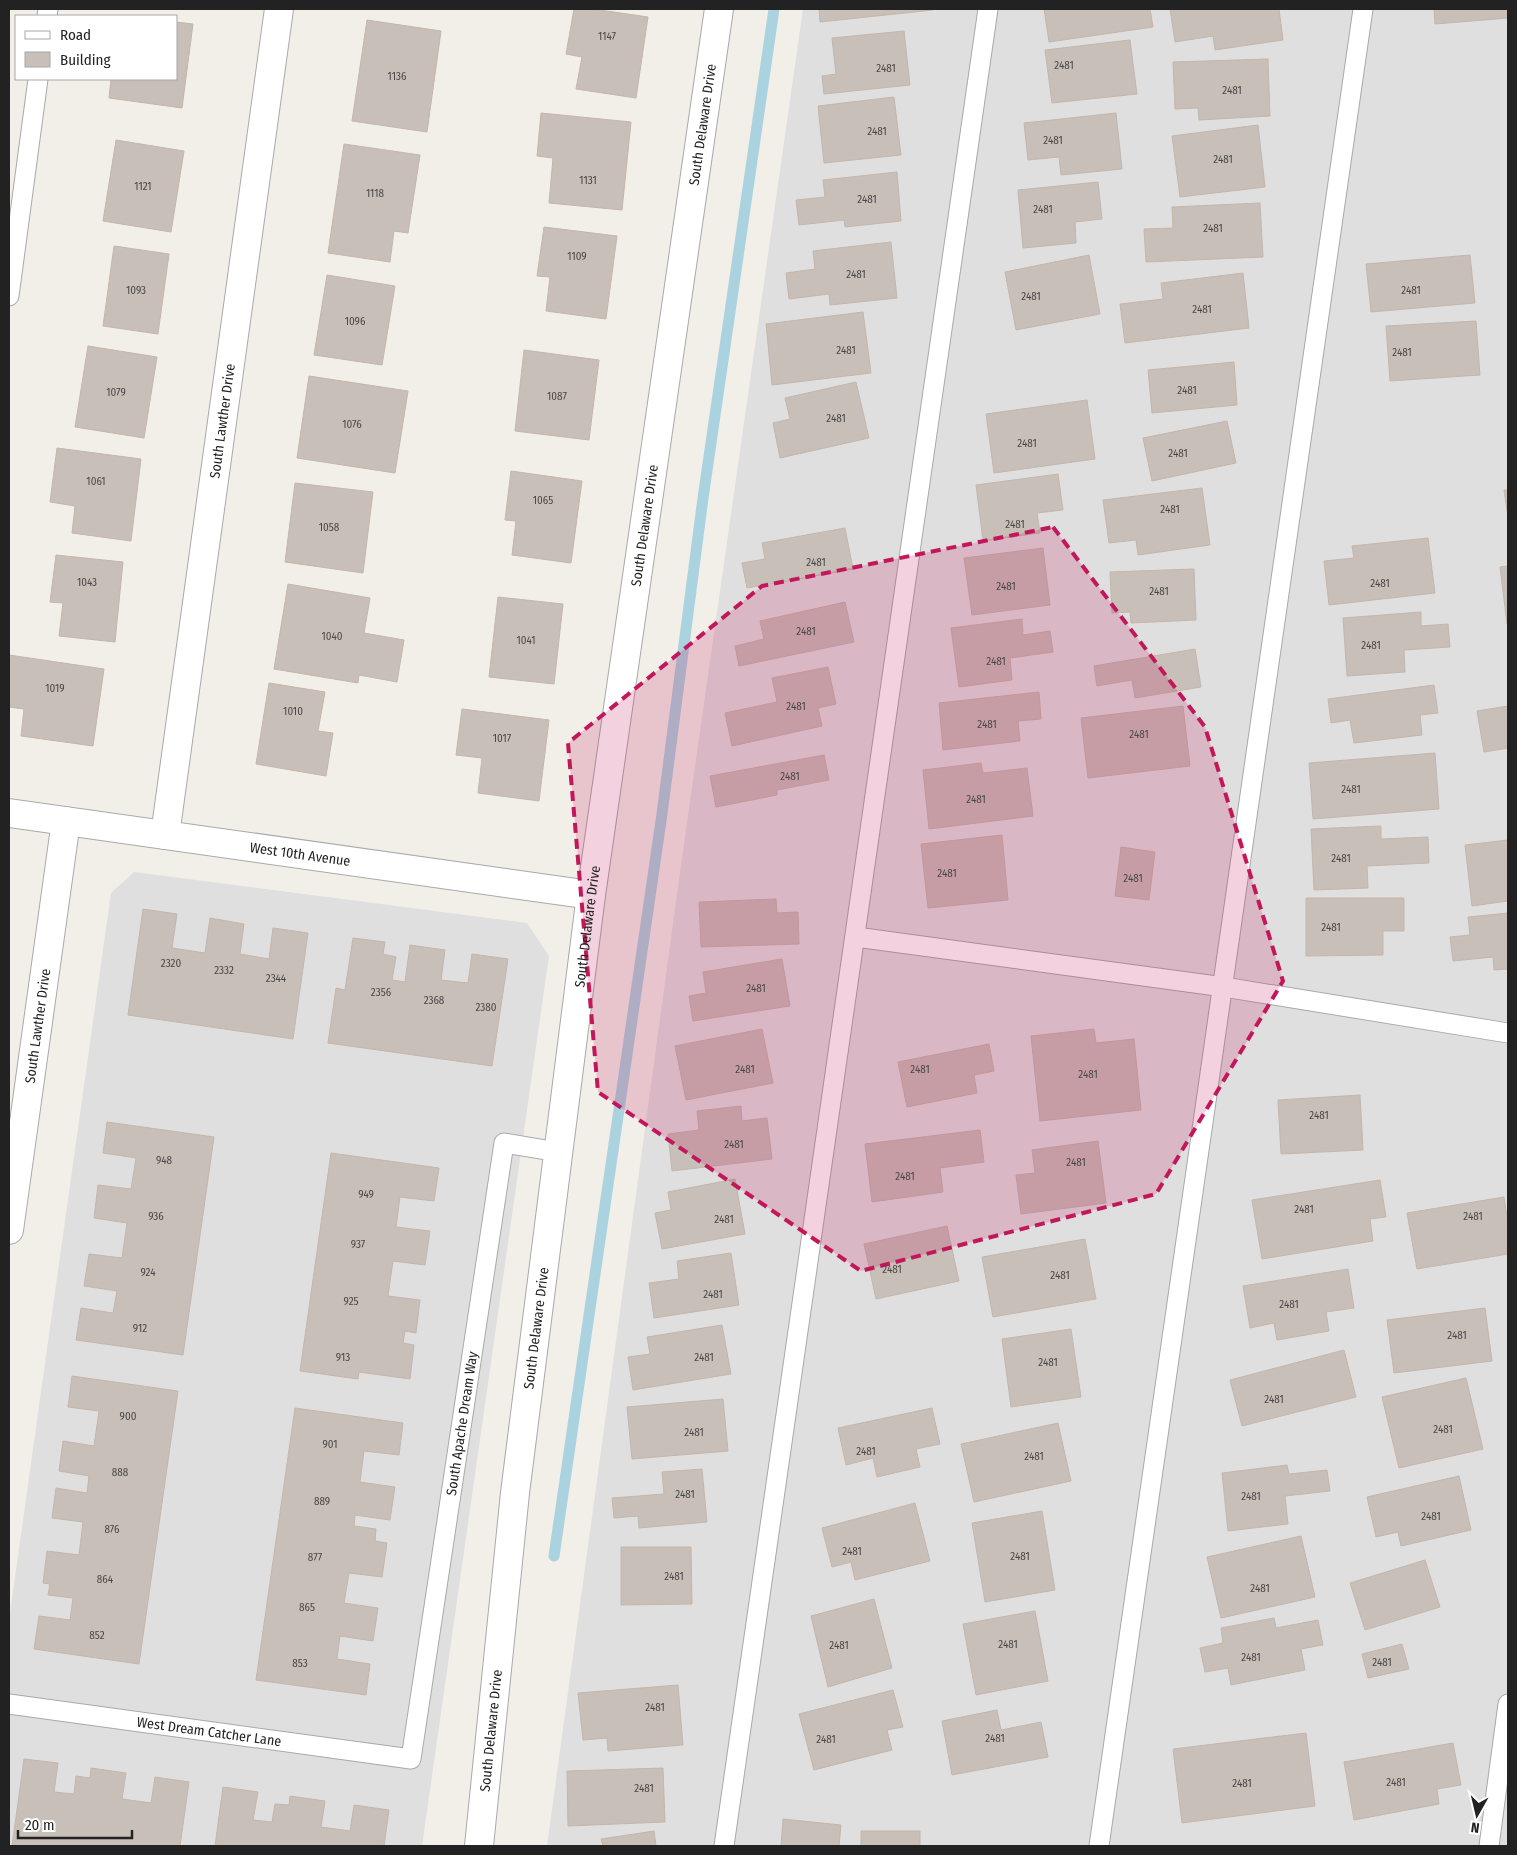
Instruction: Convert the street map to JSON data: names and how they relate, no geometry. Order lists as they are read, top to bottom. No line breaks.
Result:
{"streets":{"street":["South Delaware Drive","South Lawther Drive","West 10th Avenue"],"lane":["South Apache Dream Way","West Dream Catcher Lane"]},"crossings":[["South Delaware Drive","West 10th Avenue"],["South Delaware Drive","South Apache Dream Way"],["South Lawther Drive","West 10th Avenue"],["South Apache Dream Way","West Dream Catcher Lane"]],"house_numbers":["1147","2481","2481","1136","2481","2481","2481","2481","1131","1121","1118","2481","2481","2481","1109","2481","1093","2481","2481","2481","1096","2481","2481","2481","1079","1087","2481","1076","2481","2481","1061","1065","2481","2481","1058","2481","1043","2481","2481","2481","2481","1040","1041","2481","2481","1019","2481","1010","2481","2481","1017","2481","2481","2481","2481","2481","2481","2481","2320","2332","2344","2481","2356","2368","2380","2481","2481","2481","2481","2481","948","2481","2481","949","2481","936","2481","2481","937","2481","924","2481","2481","925","2481","912","2481","913","2481","2481","2481","900","2481","2481","901","2481","2481","888","2481","2481","889","2481","876","2481","2481","877","2481","864","2481","865","852","2481","2481","2481","2481","853","2481","2481","2481","2481","2481","2481"],"legend":["Road","Building"],"scale_bar":"20 m","north":"bottom"}
